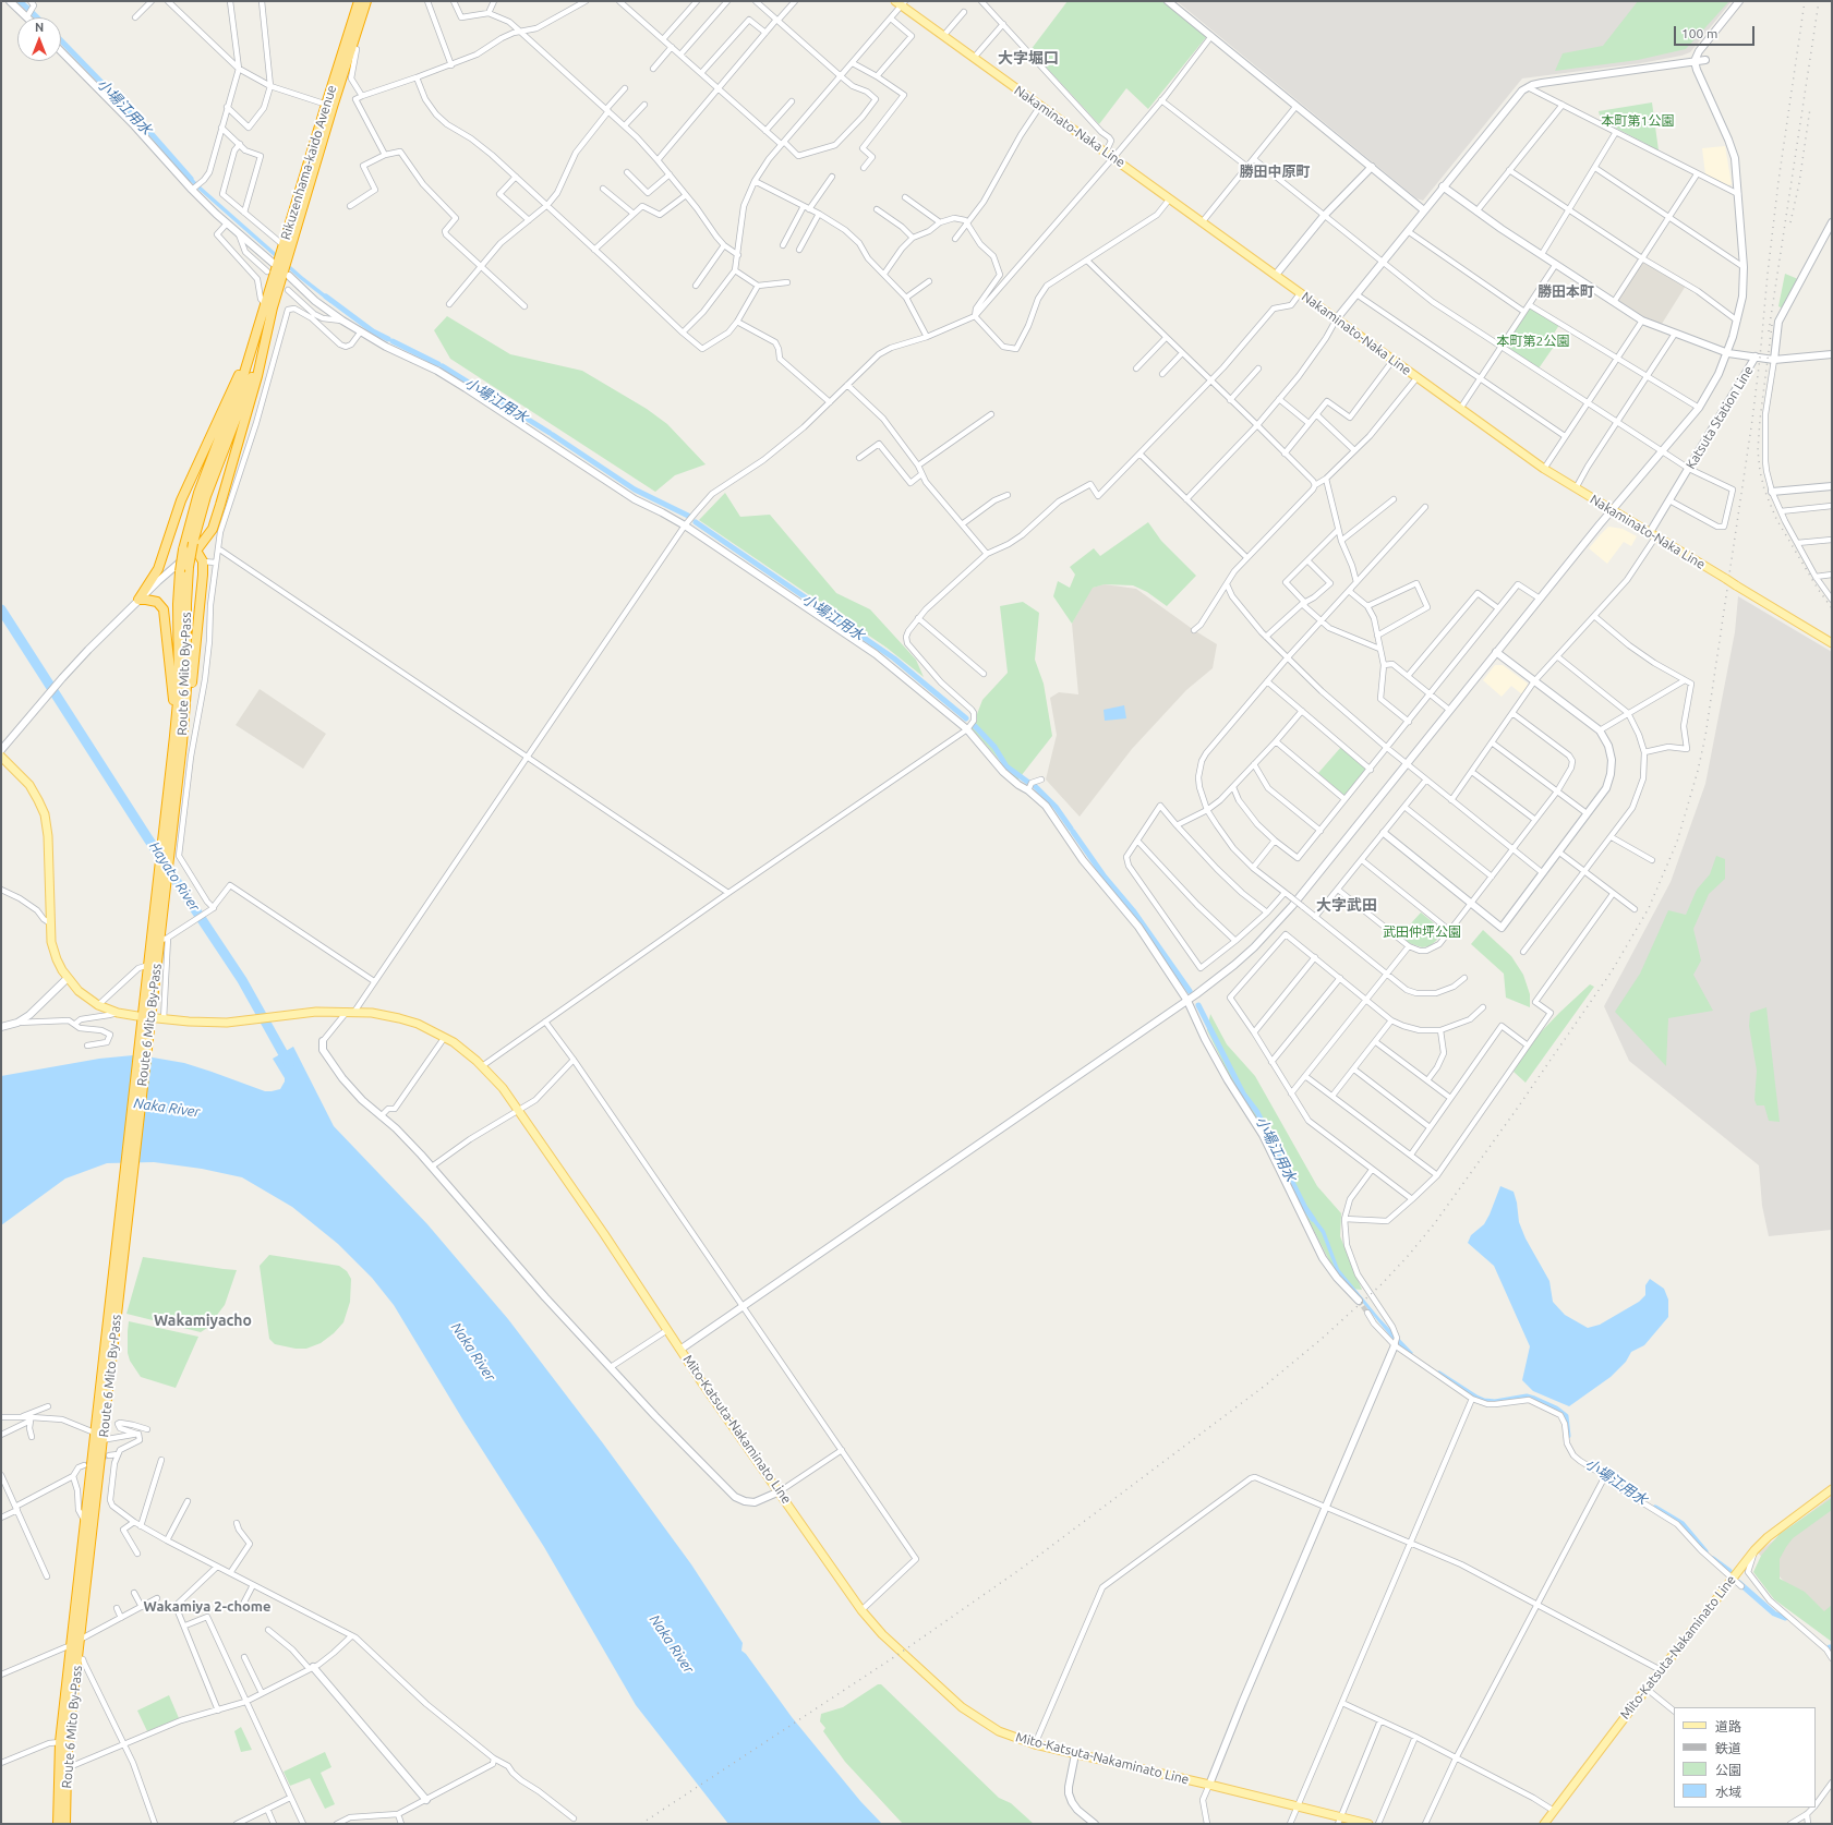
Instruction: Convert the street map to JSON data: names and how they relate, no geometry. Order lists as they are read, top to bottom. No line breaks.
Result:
{"streets":{"highway":["Rikuzenhama-kaido Avenue","Route 6 Mito By-Pass"],"main road":["Nakaminato-Naka Line","Mito-Katsuta-Nakaminato Line"],"street":["Katsuta Station Line"]},"crossings":[["Nakaminato-Naka Line","Katsuta Station Line"],["Rikuzenhama-kaido Avenue","Route 6 Mito By-Pass"]],"districts":["大字堀口","勝田中原町","勝田本町","大字武田","Wakamiyacho","Wakamiya 2-chome"],"water":["小場江用水","Hayato River","Naka River"],"parks":["本町第1公園","本町第2公園","武田仲坪公園"],"legend":["道路","鉄道","公園","水域"],"scale_bar":"100 m","north":"top"}
